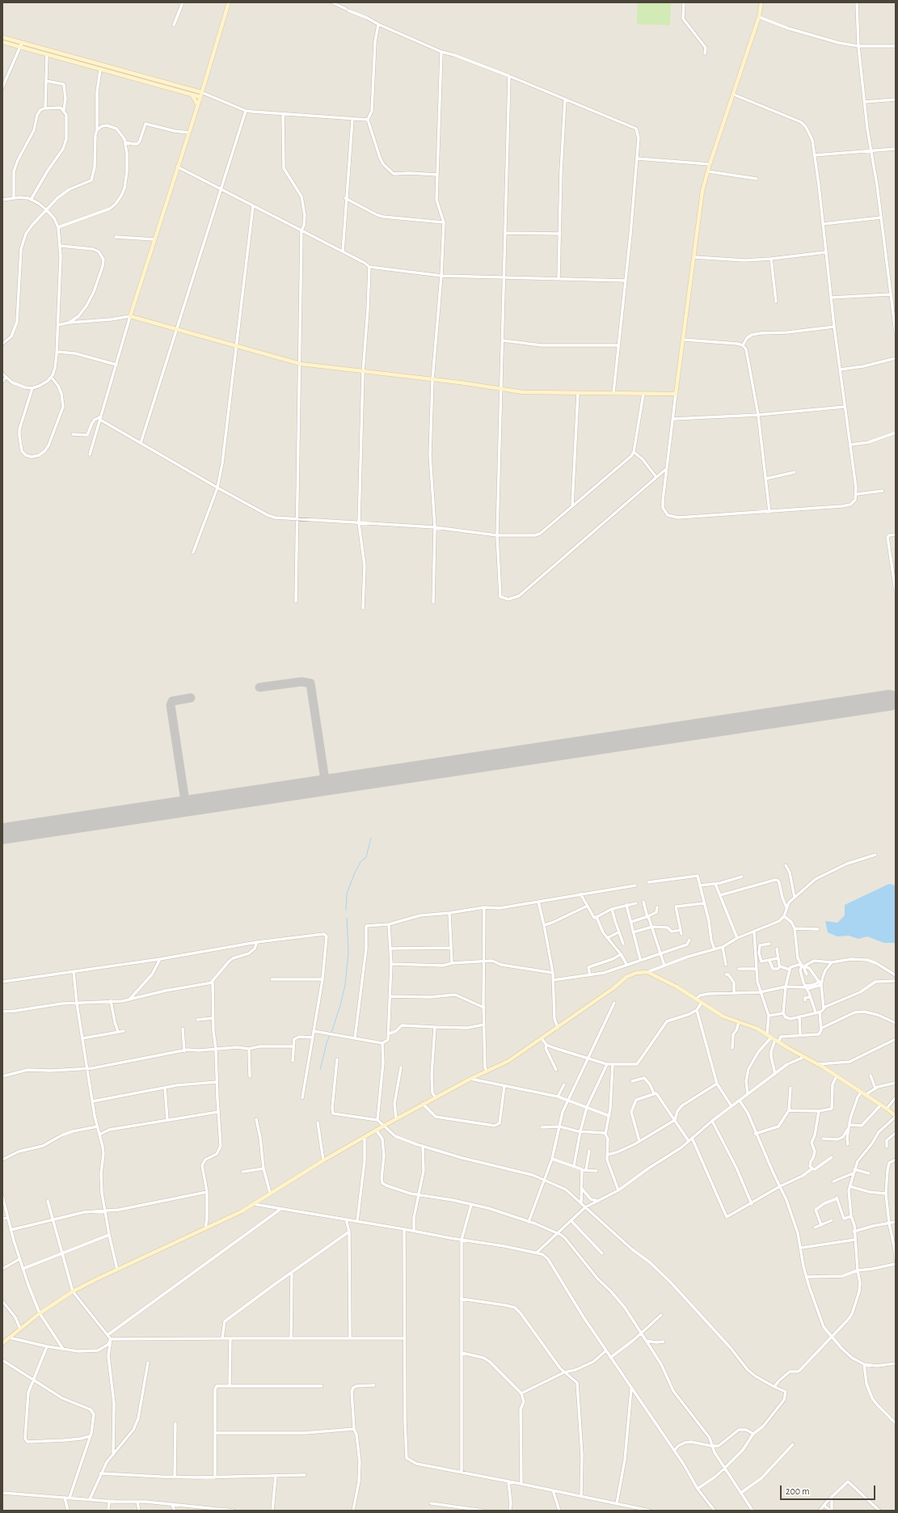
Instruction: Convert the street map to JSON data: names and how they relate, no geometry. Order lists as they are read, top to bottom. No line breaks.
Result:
{"scale_bar":"200 m"}
